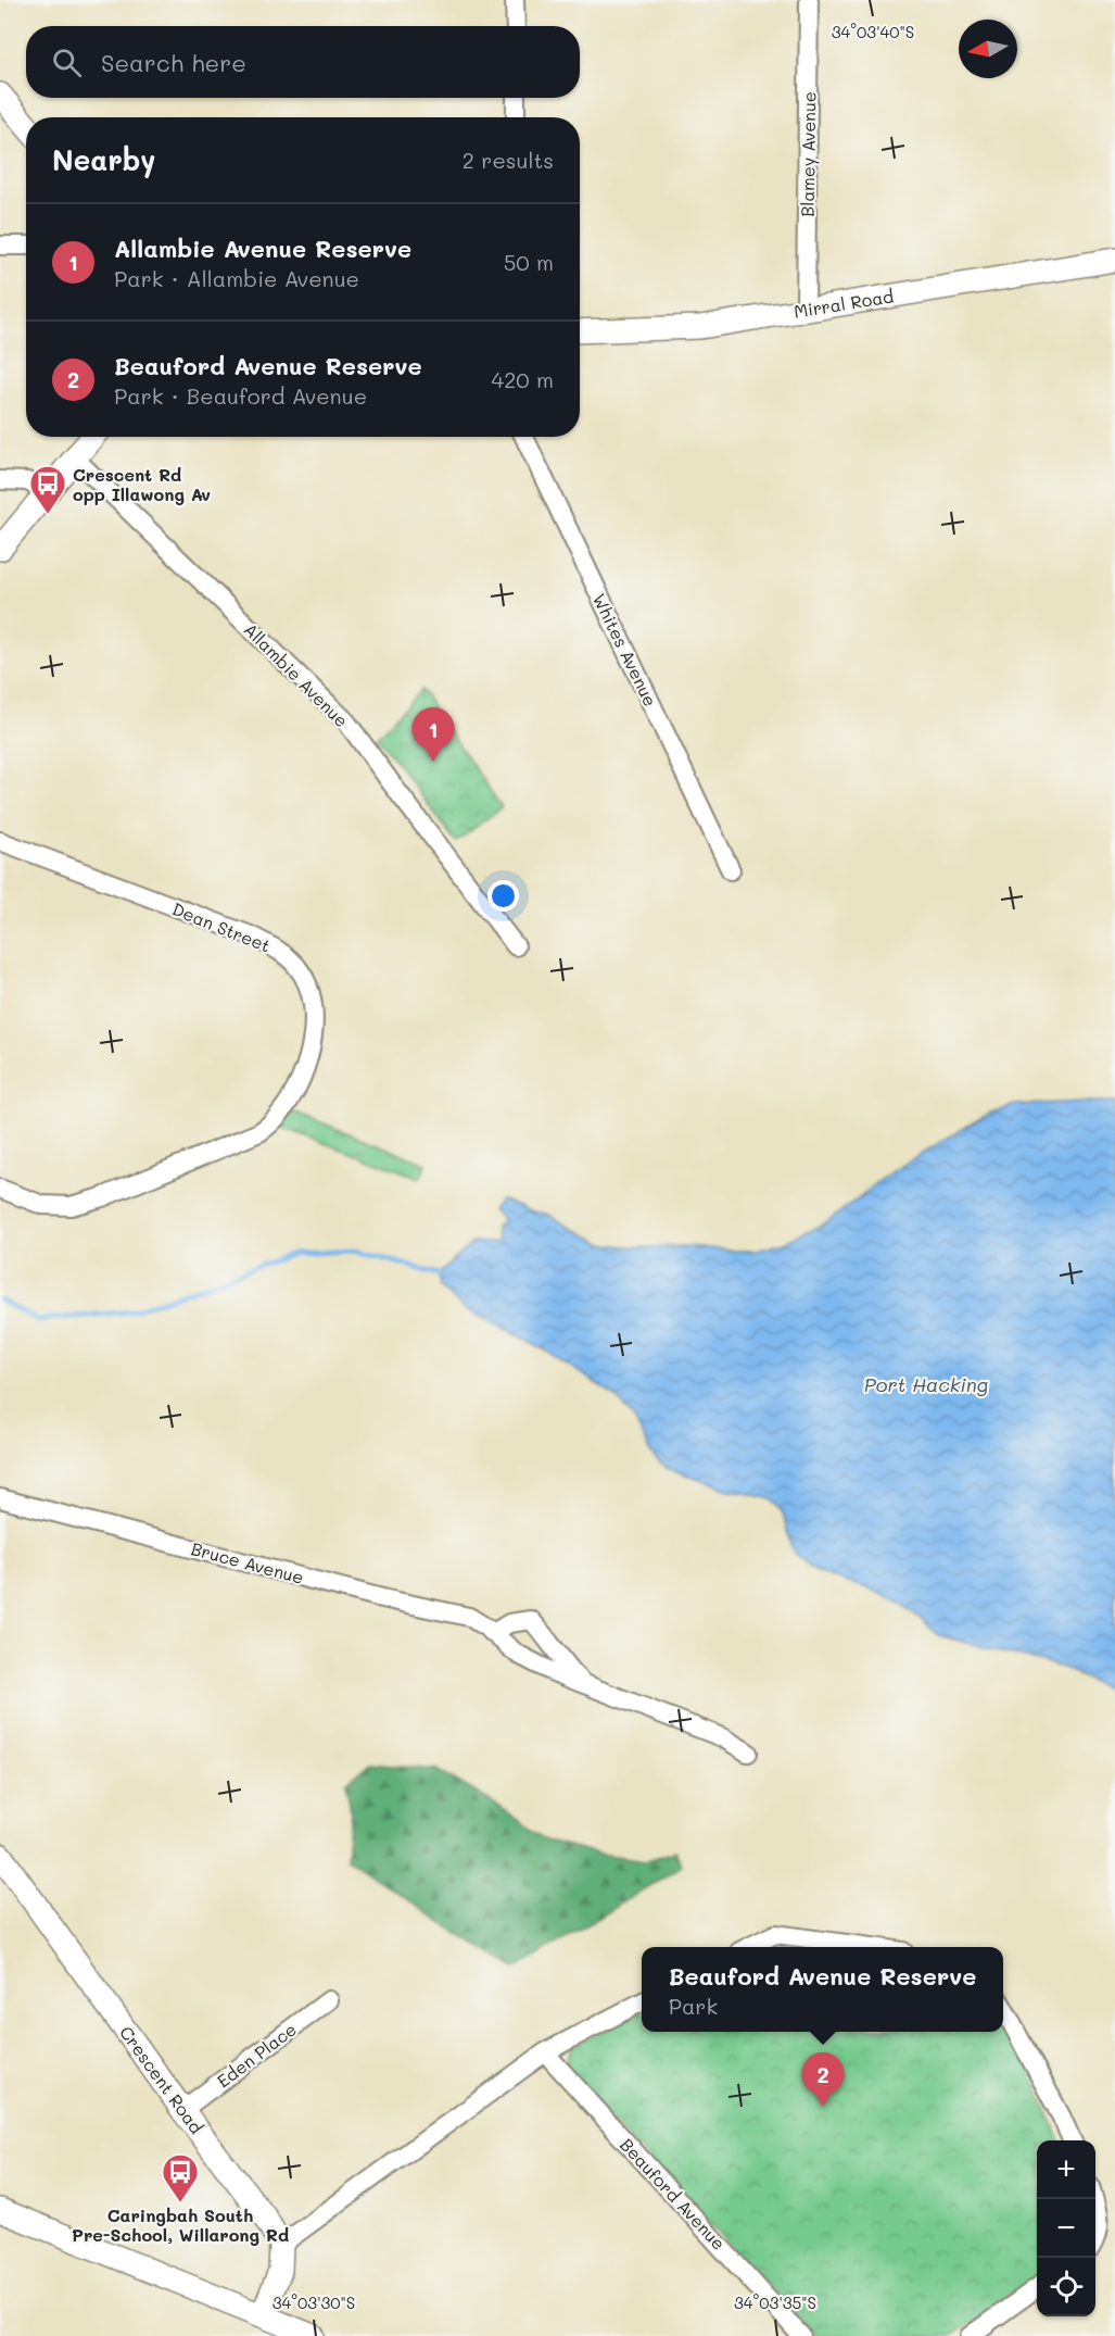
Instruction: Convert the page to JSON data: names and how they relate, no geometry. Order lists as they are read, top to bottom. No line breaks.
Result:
{"streets":{"street":["Blamey Avenue","Mirral Road","Whites Avenue","Allambie Avenue","Dean Street","Bruce Avenue","Eden Place","Crescent Road","Beauford Avenue"]},"crossings":[["Blamey Avenue","Mirral Road"],["Eden Place","Crescent Road"]],"water":["Port Hacking"],"places":{"bus stop":["Crescent Rd opp Illawong Av","Caringbah South Pre-School, Willarong Rd"]},"north":"left","page":{"search":"Search here","heading":["Nearby","2 results"],"list":[{"mark":"1","name":"Allambie Avenue Reserve","note":"Park · Allambie Avenue","value":"50 m"},{"mark":"2","name":"Beauford Avenue Reserve","note":"Park · Beauford Avenue","value":"420 m"}],"pins":["1","2"],"popup":["Beauford Avenue Reserve","Park"],"map_buttons":["+","−"]},"coordinates":["34°03'40\"S","34°03'30\"S","34°03'35\"S"]}
